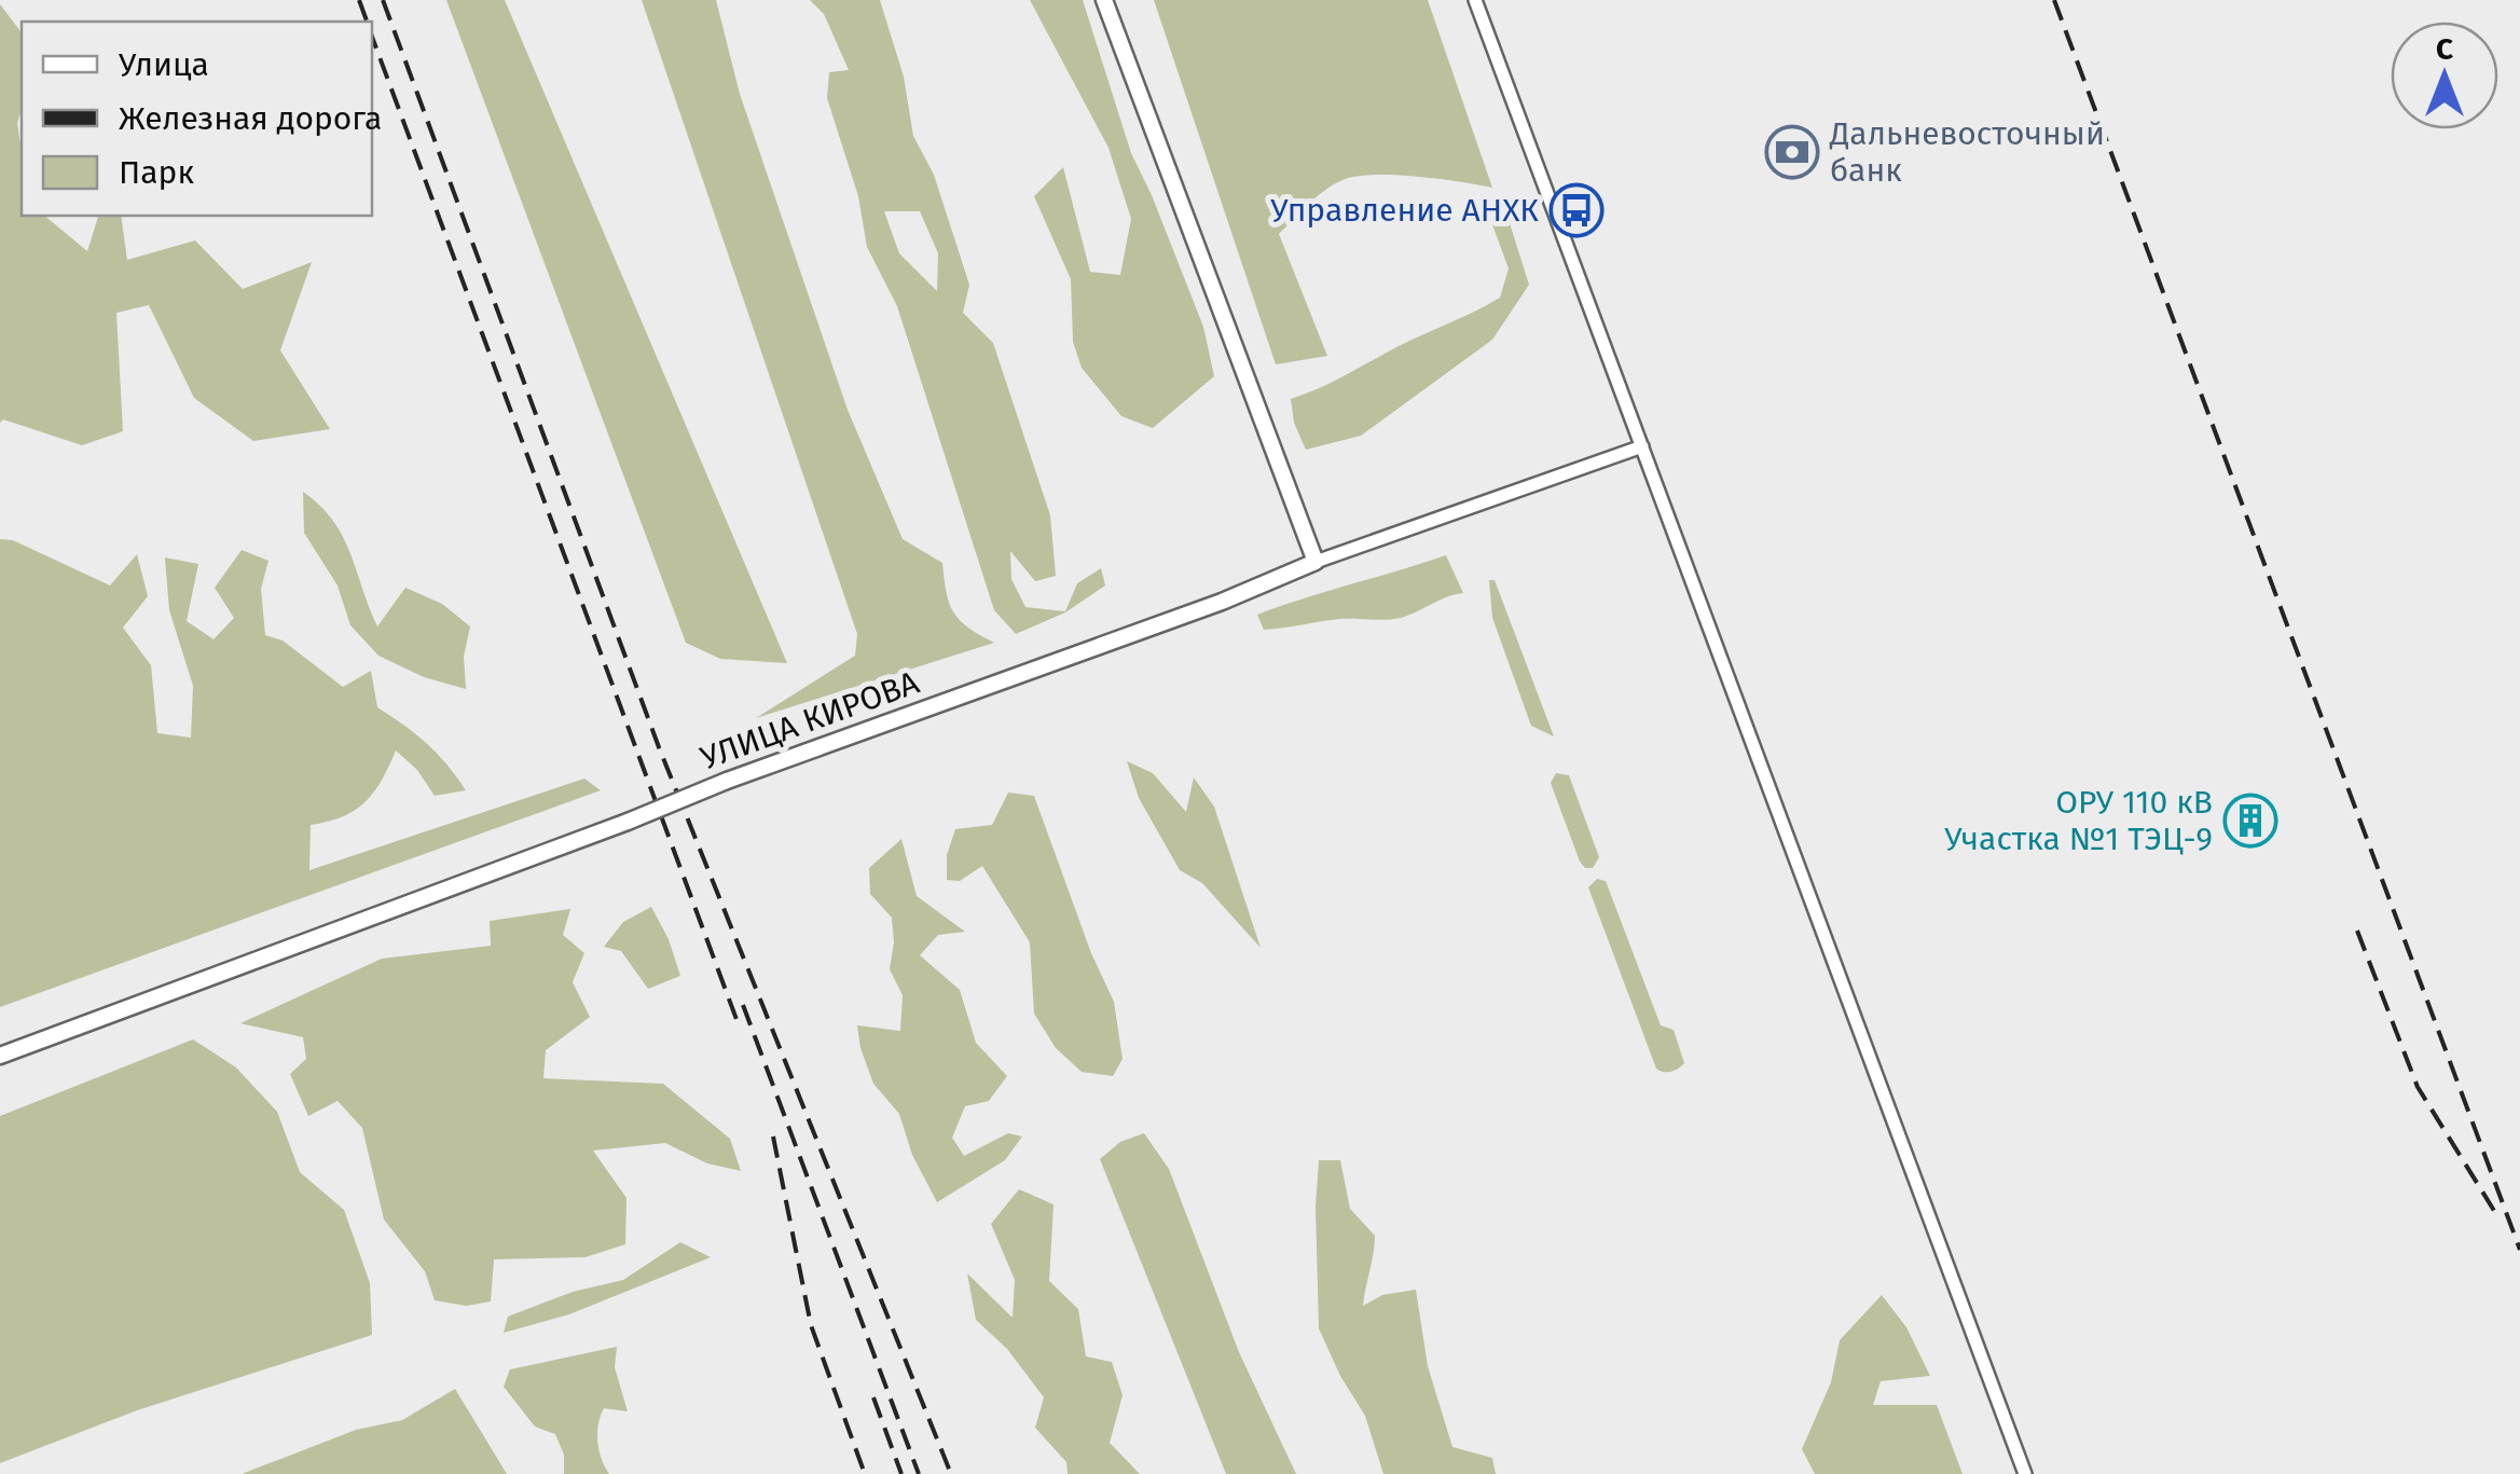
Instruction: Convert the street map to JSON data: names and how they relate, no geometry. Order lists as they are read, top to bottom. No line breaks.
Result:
{"streets":{"street":["УЛИЦА КИРОВА"]},"places":{"bank":["Дальневосточный банк"],"bus stop":["Управление АНХК"],"building":["ОРУ 110 кВ Участка №1 ТЭЦ-9"]},"legend":["Улица","Железная дорога","Парк"],"north":"top"}
